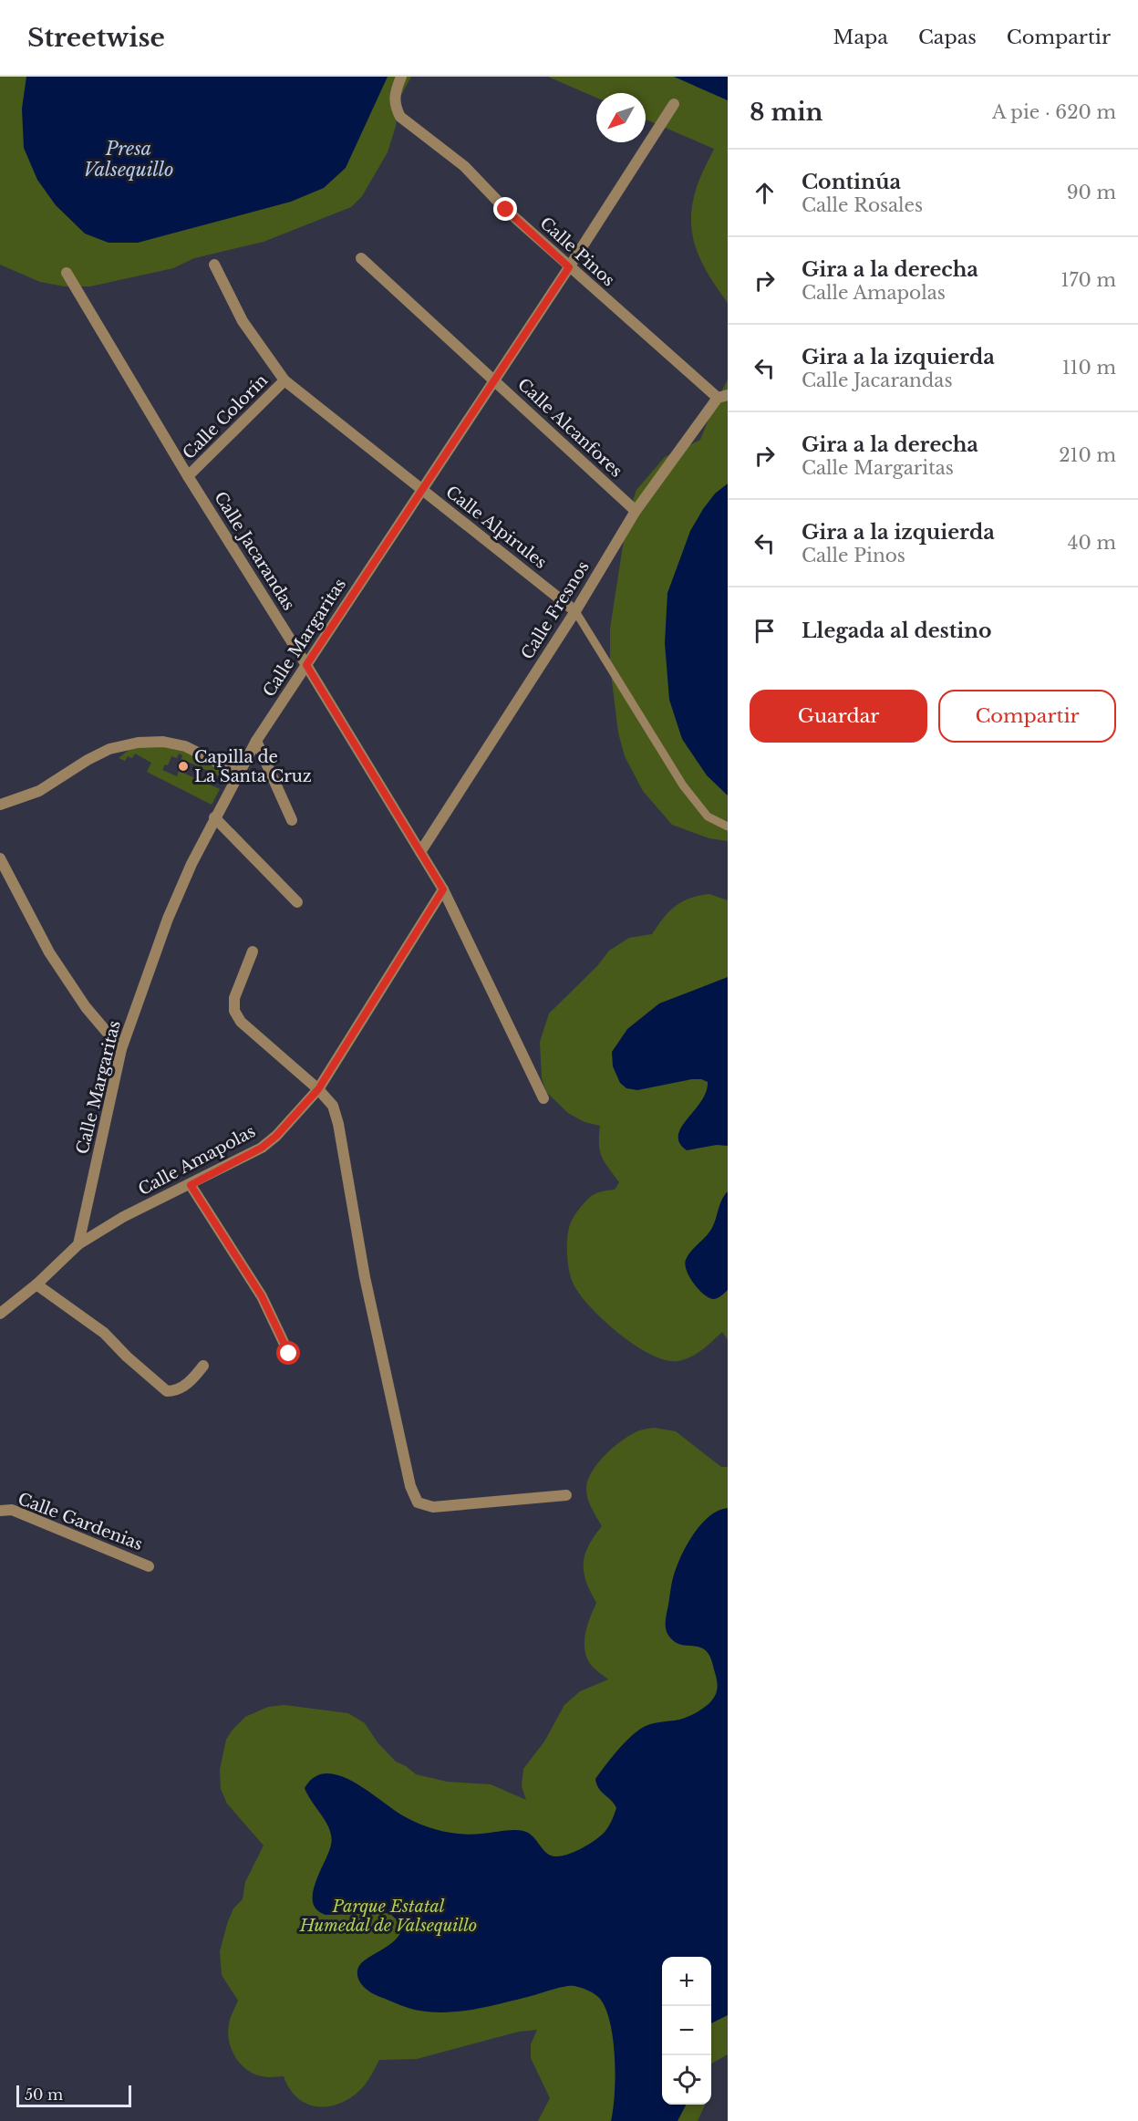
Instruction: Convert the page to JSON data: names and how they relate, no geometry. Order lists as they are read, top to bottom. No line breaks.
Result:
{"streets":{"street":["Calle Pinos","Calle Colorín","Calle Alcanfores","Calle Alpirules","Calle Jacarandas","Calle Fresnos","Calle Margaritas","Calle Amapolas","Calle Gardenias"]},"crossings":[["Calle Pinos","Calle Fresnos"],["Calle Pinos","Calle Margaritas"],["Calle Colorín","Calle Alpirules"],["Calle Colorín","Calle Jacarandas"],["Calle Alcanfores","Calle Fresnos"],["Calle Alcanfores","Calle Margaritas"],["Calle Alpirules","Calle Fresnos"],["Calle Alpirules","Calle Margaritas"],["Calle Jacarandas","Calle Fresnos"],["Calle Jacarandas","Calle Margaritas"],["Calle Jacarandas","Calle Amapolas"],["Calle Margaritas","Calle Amapolas"]],"water":["Presa Valsequillo"],"parks":["Parque Estatal Humedal de Valsequillo"],"places":["Capilla de La Santa Cruz"],"scale_bar":"50 m","north":"bottom left","page":{"header":"Streetwise","nav":["Mapa","Capas","Compartir"],"heading":["8 min","A pie · 620 m"],"list":[["Continúa","Calle Rosales","90 m"],["Gira a la derecha","Calle Amapolas","170 m"],["Gira a la izquierda","Calle Jacarandas","110 m"],["Gira a la derecha","Calle Margaritas","210 m"],["Gira a la izquierda","Calle Pinos","40 m"],"Llegada al destino"],"buttons":["Guardar","Compartir"],"map_buttons":["+","−"],"scale":"50 m"}}
